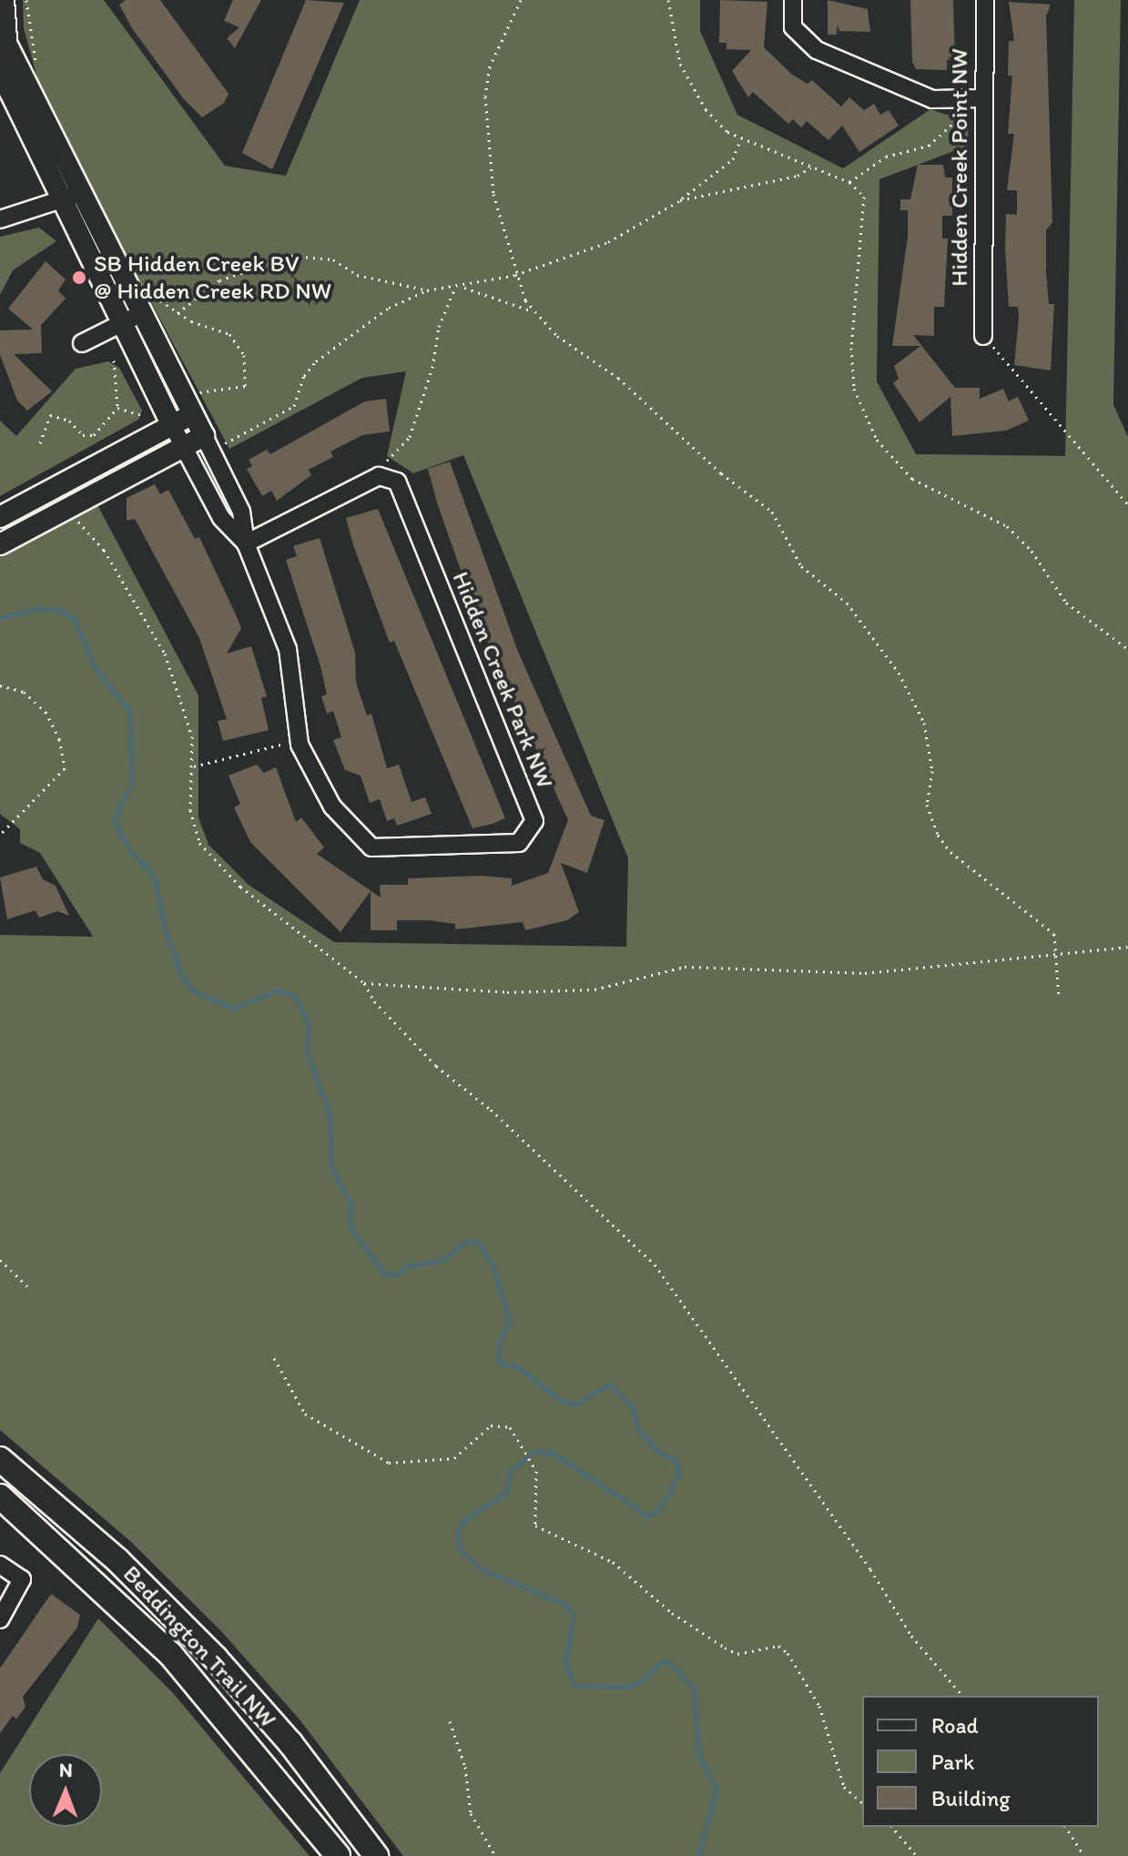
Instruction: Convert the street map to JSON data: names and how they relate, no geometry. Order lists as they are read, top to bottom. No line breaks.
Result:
{"streets":{"main road":["Beddington Trail NW"],"street":["Hidden Creek Point NW","Hidden Creek Park NW"]},"places":["SB Hidden Creek BV @ Hidden Creek RD NW"],"legend":["Road","Park","Building"],"north":"top"}
